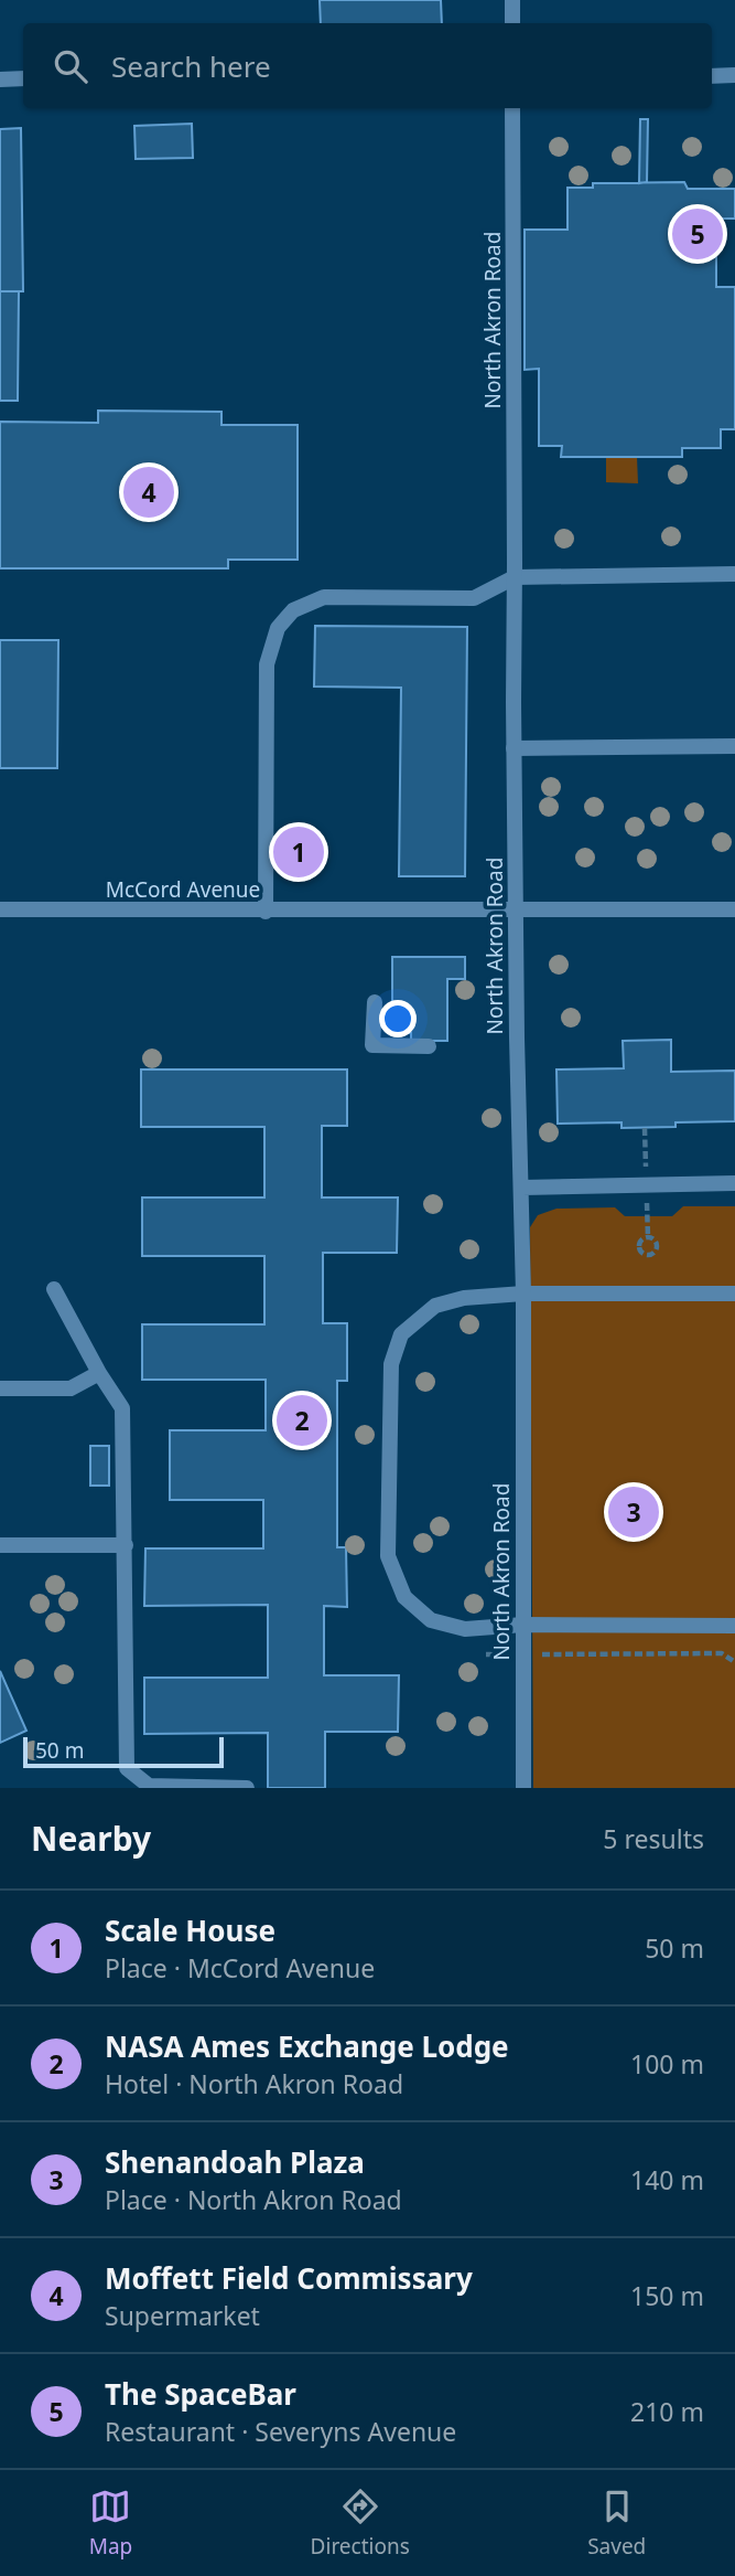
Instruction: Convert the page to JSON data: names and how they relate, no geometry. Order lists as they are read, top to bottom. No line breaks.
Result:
{"streets":{"street":["North Akron Road","McCord Avenue"]},"crossings":[["North Akron Road","McCord Avenue"]],"scale_bar":"50 m","page":{"search":"Search here","pins":["5","4","1","2","3"],"scale":"50 m","heading":["Nearby","5 results"],"list":[{"mark":"1","name":"Scale House","note":"Place · McCord Avenue","value":"50 m"},{"mark":"2","name":"NASA Ames Exchange Lodge","note":"Hotel · North Akron Road","value":"100 m"},{"mark":"3","name":"Shenandoah Plaza","note":"Place · North Akron Road","value":"140 m"},{"mark":"4","name":"Moffett Field Commissary","note":"Supermarket","value":"150 m"},{"mark":"5","name":"The SpaceBar","note":"Restaurant · Severyns Avenue","value":"210 m"}],"nav":["Map","Directions","Saved"]}}
